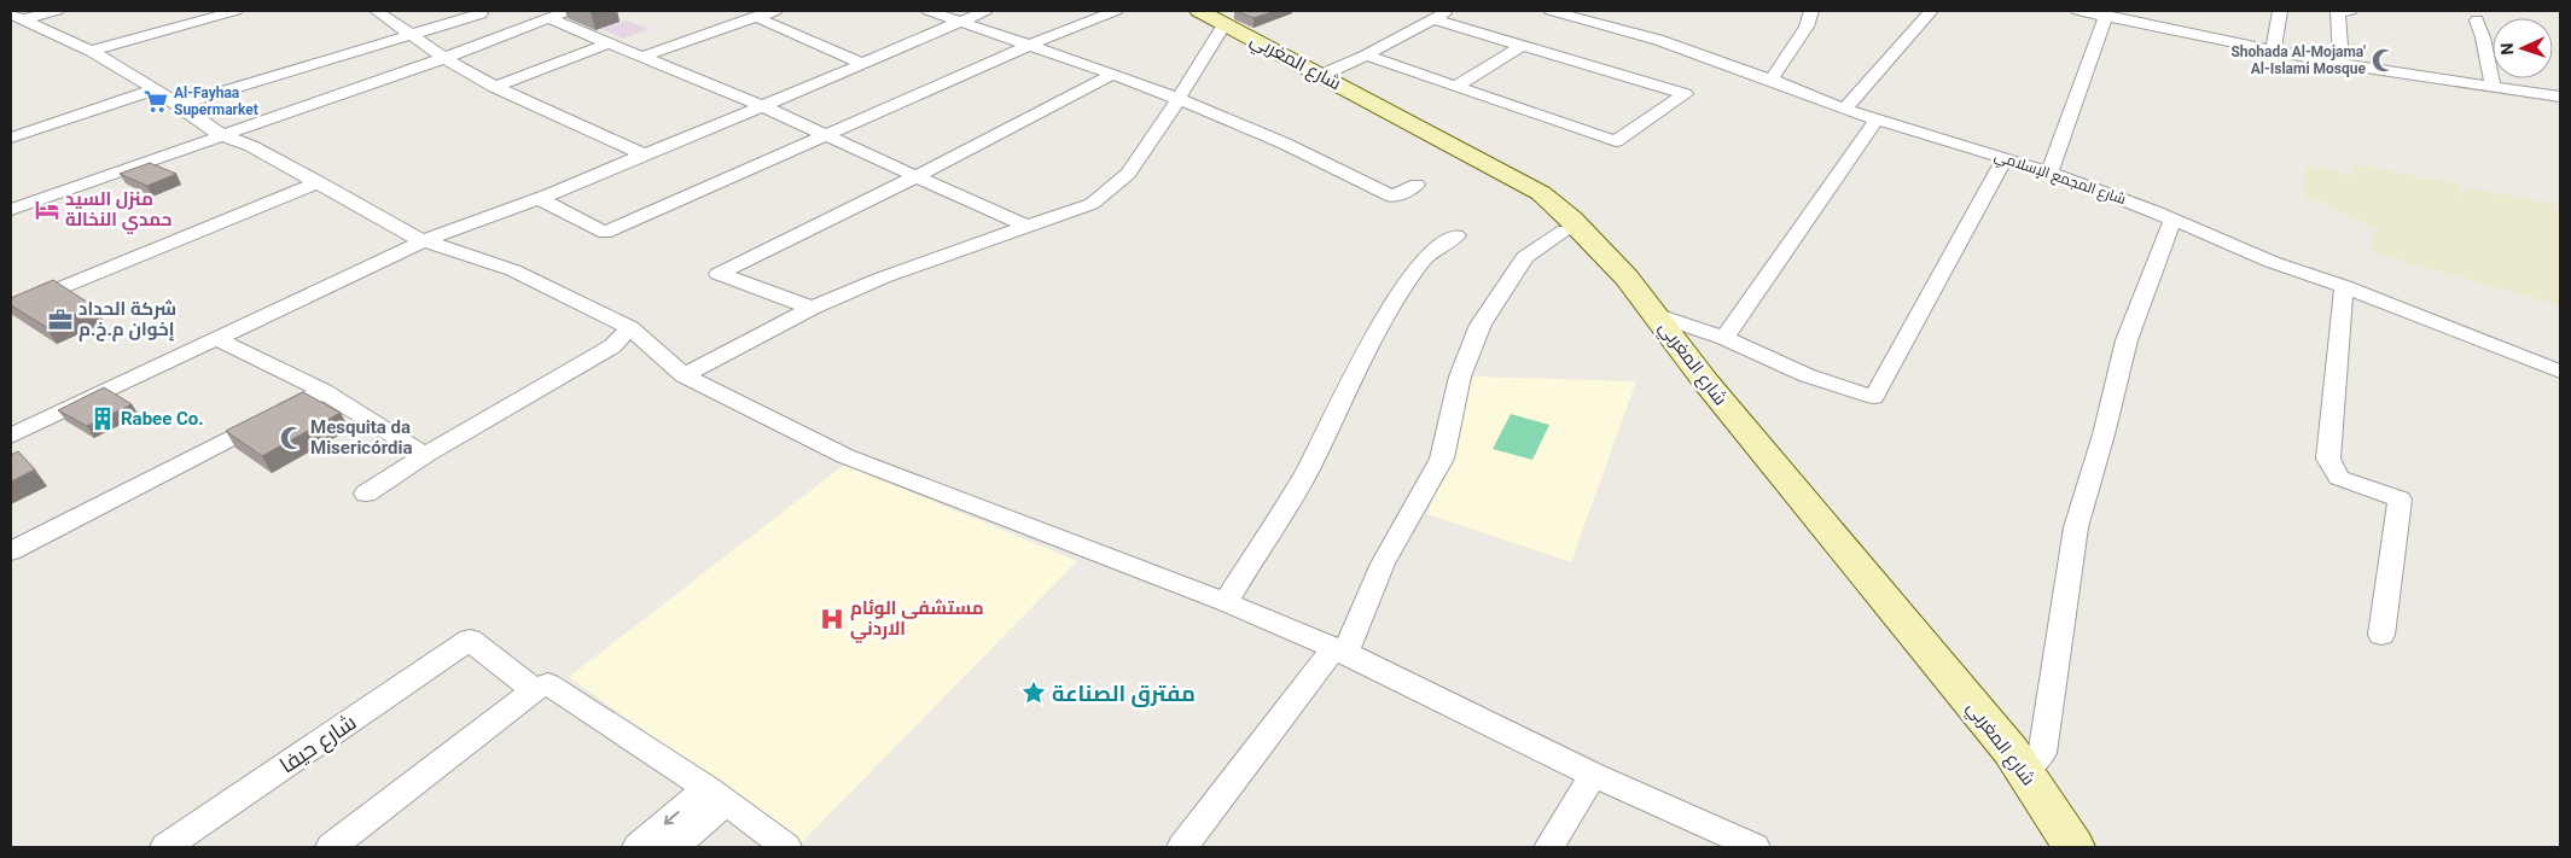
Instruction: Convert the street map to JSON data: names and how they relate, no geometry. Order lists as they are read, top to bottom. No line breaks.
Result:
{"streets":{"main road":["شارع المغربي"],"street":["شارع المجمع الإسلامي","شارع حيفا"]},"places":{"mosque":["Shohada Al-Mojama' Al-Islami Mosque","Mesquita da Misericórdia"],"supermarket":["Al-Fayhaa Supermarket"],"hotel":["منزل السيد حمدي النخالة"],"office":["شركة الحداد إخوان م.خ.م"],"building":["Rabee Co."],"hospital":["مستشفى الوئام الاردني"],"place":["مفترق الصناعة"]},"north":"left"}
